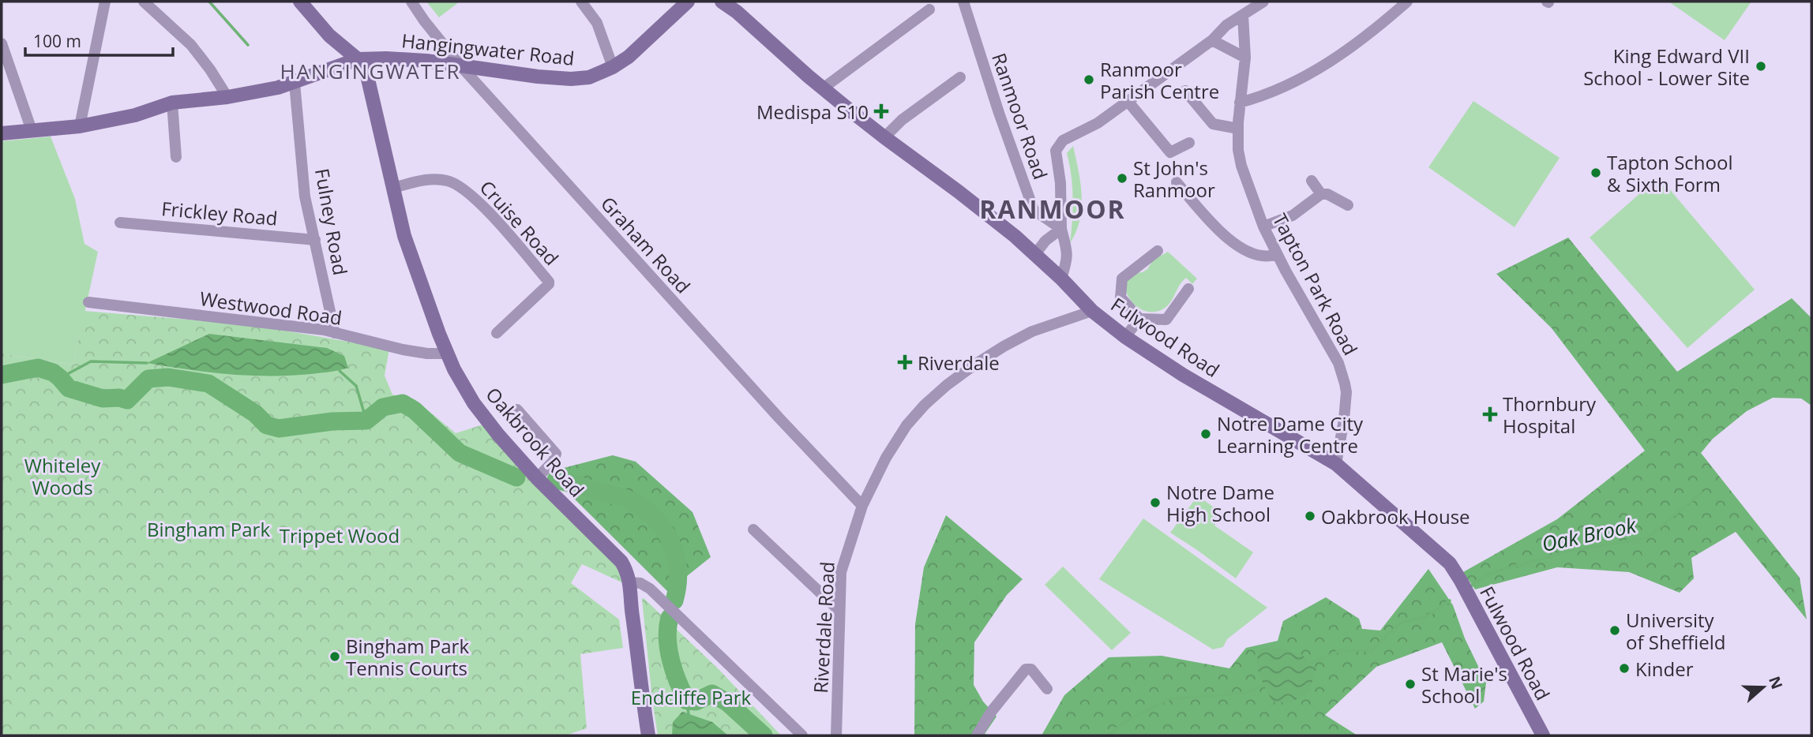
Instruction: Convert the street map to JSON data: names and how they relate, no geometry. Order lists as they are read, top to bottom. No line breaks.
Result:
{"streets":{"street":["Hangingwater Road","Ranmoor Road","Frickley Road","Fulney Road","Cruise Road","Graham Road","Tapton Park Road","Westwood Road","Fulwood Road","Oakbrook Road","Riverdale Road"]},"crossings":[["Hangingwater Road","Fulney Road"],["Hangingwater Road","Graham Road"],["Hangingwater Road","Oakbrook Road"],["Frickley Road","Fulney Road"],["Fulney Road","Westwood Road"],["Cruise Road","Oakbrook Road"],["Graham Road","Riverdale Road"],["Tapton Park Road","Fulwood Road"],["Westwood Road","Oakbrook Road"],["Fulwood Road","Riverdale Road"]],"districts":["HANGINGWATER","RANMOOR"],"water":["Oak Brook"],"parks":["Whiteley Woods","Bingham Park","Trippet Wood","Endcliffe Park"],"places":{"other":["King Edward VII School - Lower Site","Ranmoor Parish Centre","Tapton School & Sixth Form","St John's Ranmoor","Notre Dame City Learning Centre","Notre Dame High School","Oakbrook House","University of Sheffield","Bingham Park Tennis Courts","Kinder","St Marie's School"],"health":["Medispa S10","Riverdale","Thornbury Hospital"]},"scale_bar":"100 m","north":"right"}
